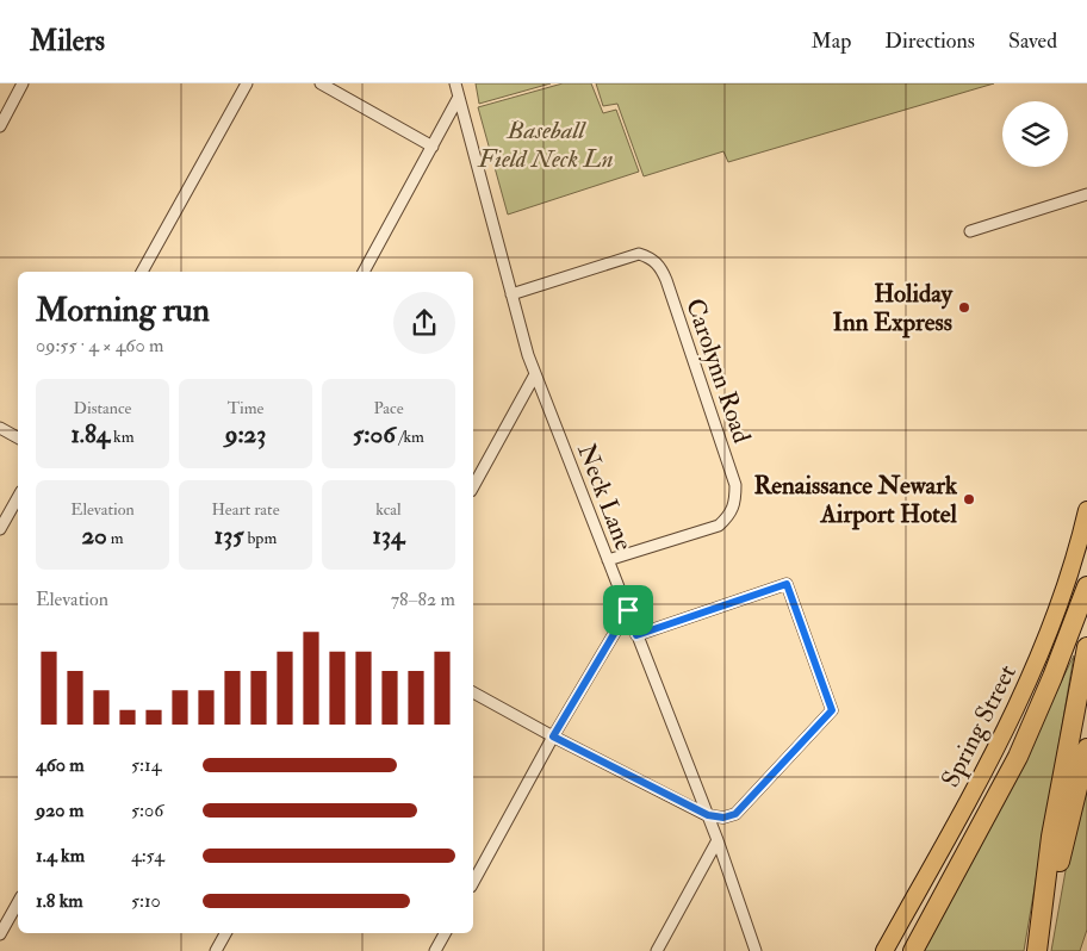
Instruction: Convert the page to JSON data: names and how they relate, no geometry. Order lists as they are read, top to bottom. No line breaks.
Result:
{"streets":{"main road":["Spring Street"],"street":["Carolynn Road","Neck Lane"]},"crossings":[["Carolynn Road","Neck Lane"]],"parks":["Baseball Field Neck Ln"],"places":["Holiday Inn Express","Renaissance Newark Airport Hotel"],"page":{"header":"Milers","nav":["Map","Directions","Saved"],"heading":["Morning run","09:55 · 4 × 460 m"],"stats":[["Distance","1.84 km"],["Time","9:23"],["Pace","5:06 /km"],["Elevation","20 m"],["Heart rate","135 bpm"],["kcal","134"]],"chart":["Elevation","78–82 m"],"list":[{"name":"460 m","note":"5:14"},{"name":"920 m","note":"5:06"},{"name":"1.4 km","note":"4:54"},{"name":"1.8 km","note":"5:10"}]}}
